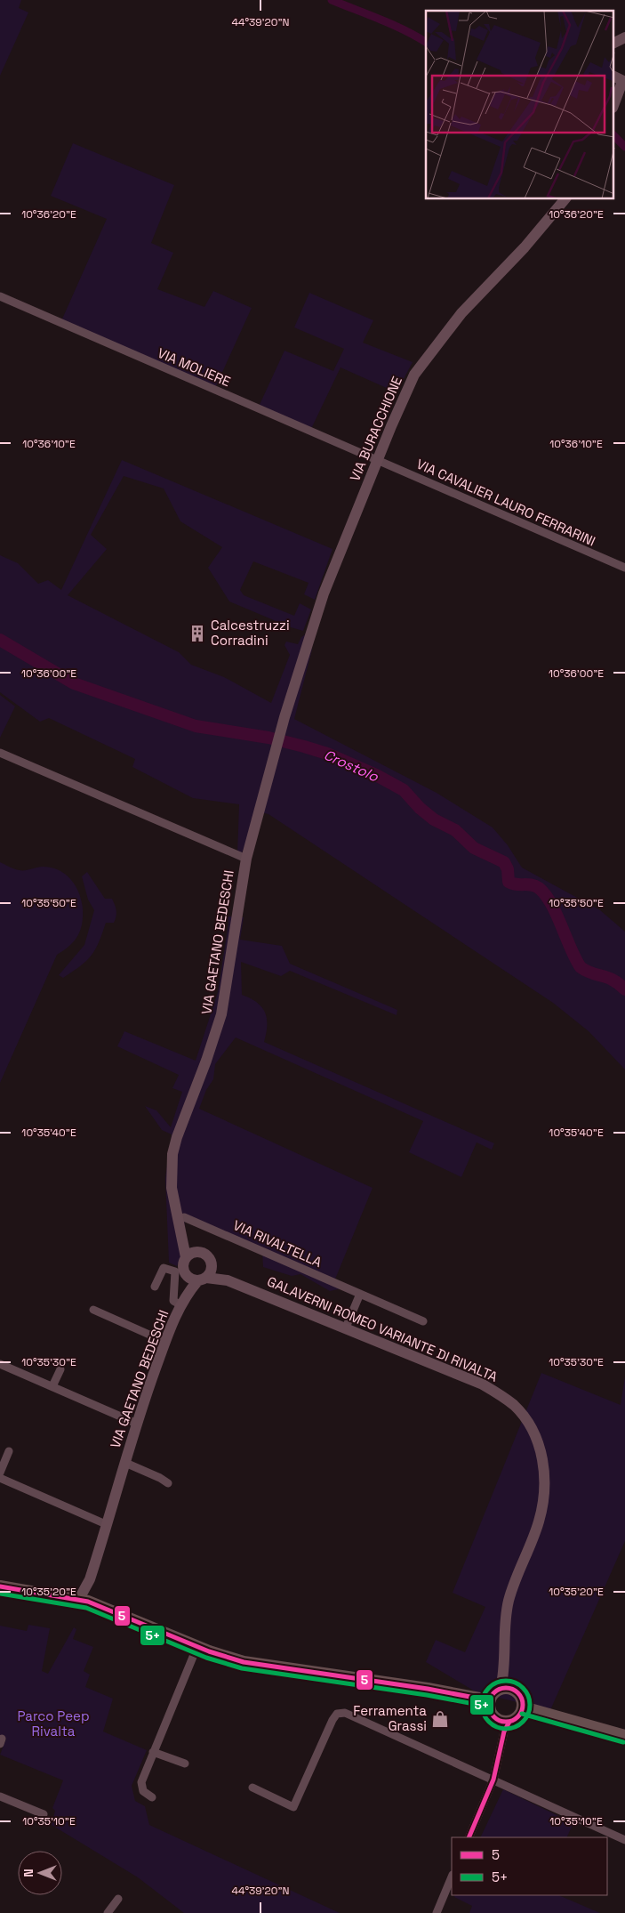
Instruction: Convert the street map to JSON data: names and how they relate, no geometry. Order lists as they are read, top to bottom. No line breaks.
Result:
{"streets":{"main road":["VIA BURACCHIONE","VIA GAETANO BEDESCHI","GALAVERNI ROMEO VARIANTE DI RIVALTA"],"street":["VIA MOLIERE","VIA CAVALIER LAURO FERRARINI","VIA RIVALTELLA"]},"crossings":[["VIA MOLIERE","VIA BURACCHIONE"],["VIA MOLIERE","VIA CAVALIER LAURO FERRARINI"],["VIA BURACCHIONE","VIA CAVALIER LAURO FERRARINI"],["VIA BURACCHIONE","VIA GAETANO BEDESCHI"],["VIA GAETANO BEDESCHI","VIA RIVALTELLA"],["VIA GAETANO BEDESCHI","GALAVERNI ROMEO VARIANTE DI RIVALTA"]],"water":["Crostolo"],"parks":["Parco Peep Rivalta"],"places":{"building":["Calcestruzzi Corradini"],"shop":["Ferramenta Grassi"]},"lines":["transit line 5","transit line 5+"],"legend":["5","5+"],"north":"left","coordinates":["44°39'20\"N","10°36'20\"E","10°36'10\"E","10°36'00\"E","10°35'50\"E","10°35'40\"E","10°35'30\"E","10°35'20\"E","10°35'10\"E"]}
